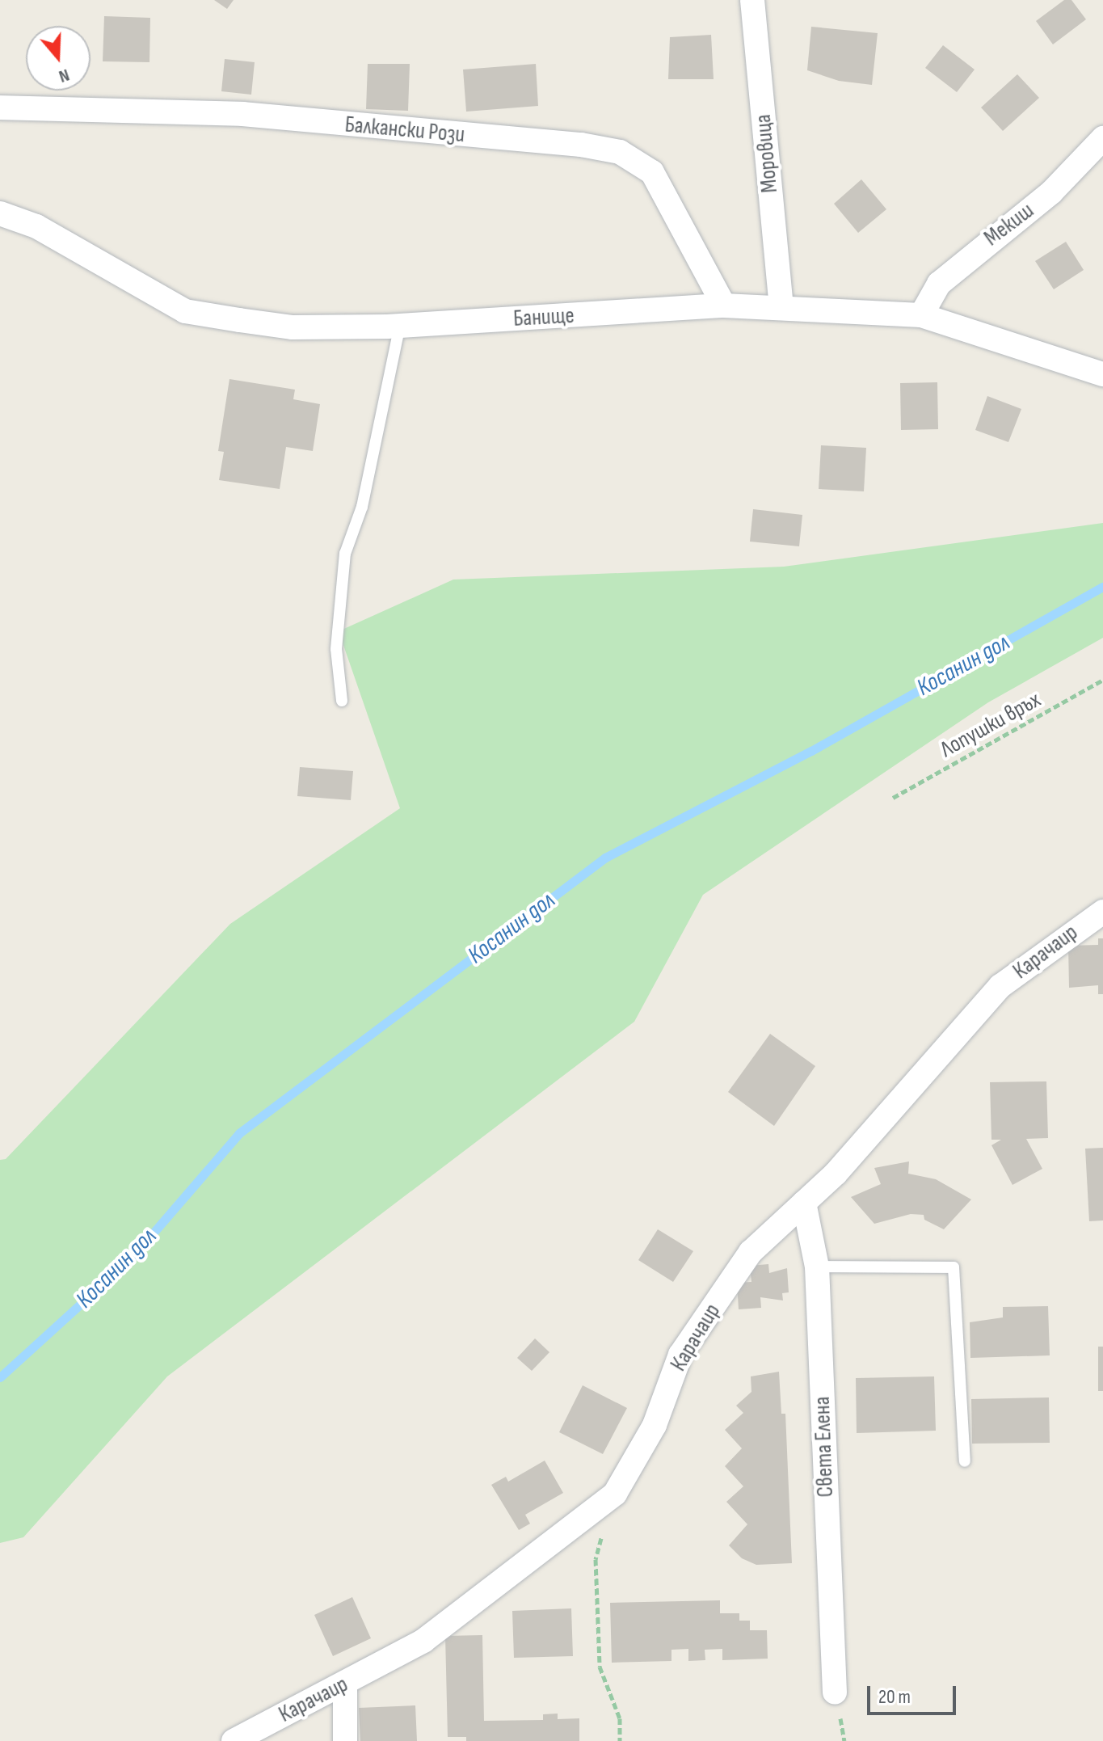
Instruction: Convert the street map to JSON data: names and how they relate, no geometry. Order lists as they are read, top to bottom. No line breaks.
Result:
{"streets":{"street":["Балкански Рози","Моровица","Мекиш","Банище","Карачаир","Света Елена"],"path":["Лопушки връх"]},"crossings":[["Балкански Рози","Банище"],["Моровица","Банище"],["Мекиш","Банище"],["Карачаир","Света Елена"]],"water":["Косанин дол"],"scale_bar":"20 m","north":"bottom"}
